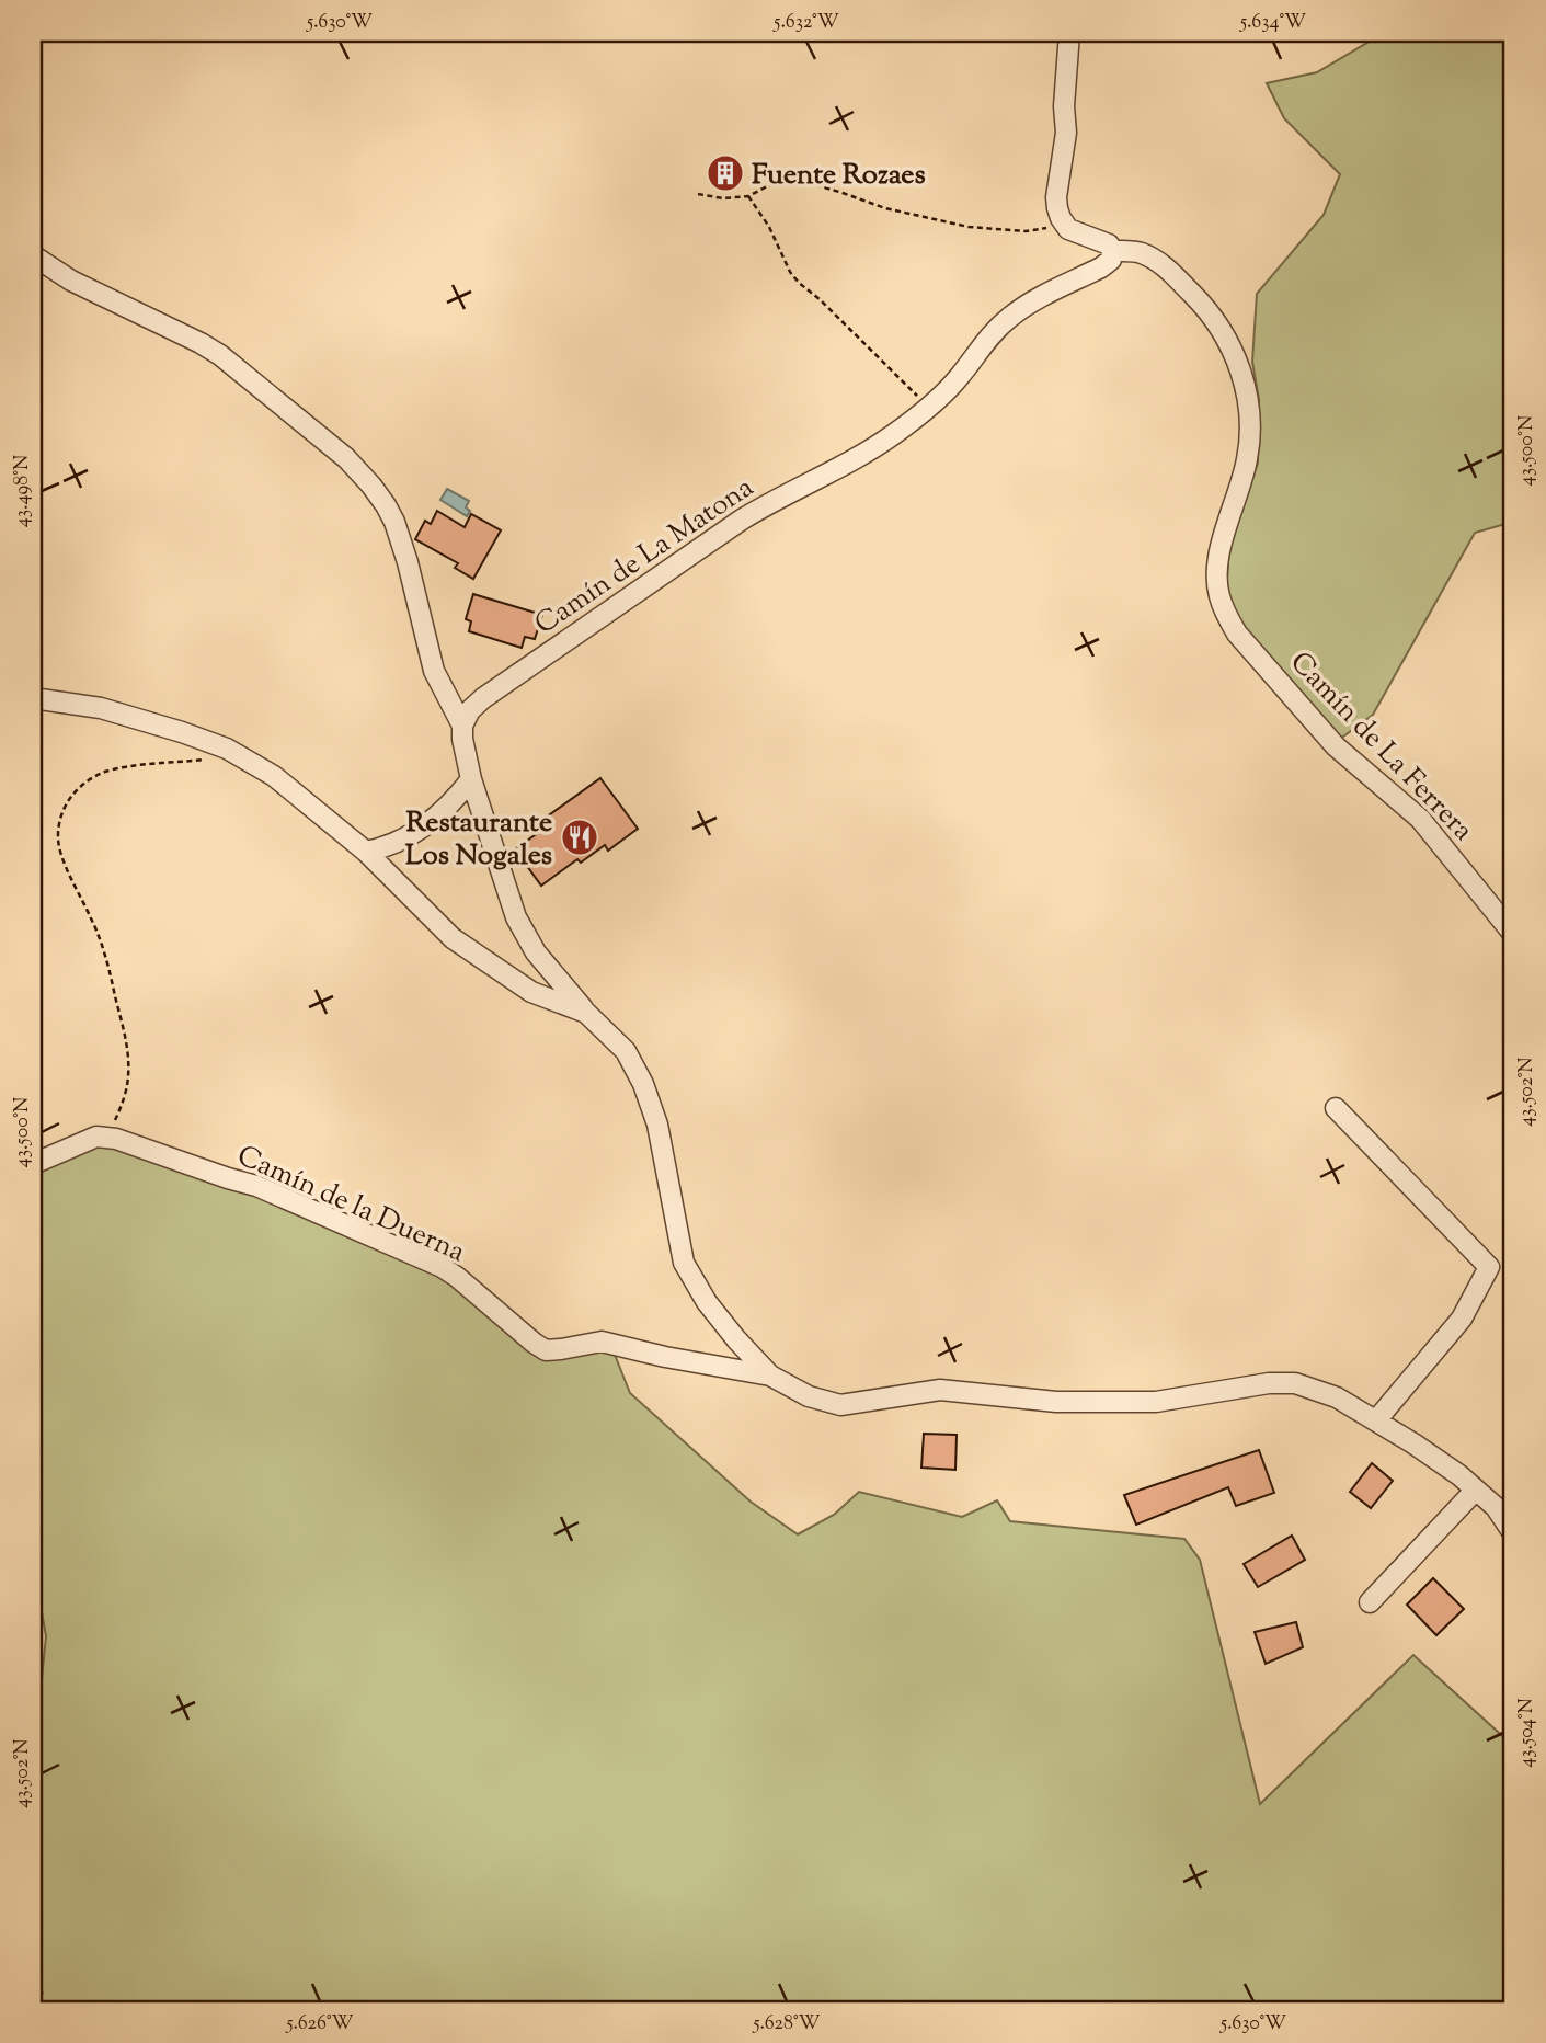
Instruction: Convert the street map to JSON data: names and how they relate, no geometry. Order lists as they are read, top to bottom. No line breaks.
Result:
{"streets":{"street":["Camín de La Matona","Camín de La Ferrera","Camín de la Duerna"]},"crossings":[["Camín de La Matona","Camín de La Ferrera"]],"places":{"building":["Fuente Rozaes"],"restaurant":["Restaurante Los Nogales"]},"coordinates":["5.630°W","5.632°W","5.634°W","43.500°N","43.498°N","43.502°N","43.504°N","5.626°W","5.628°W"]}
